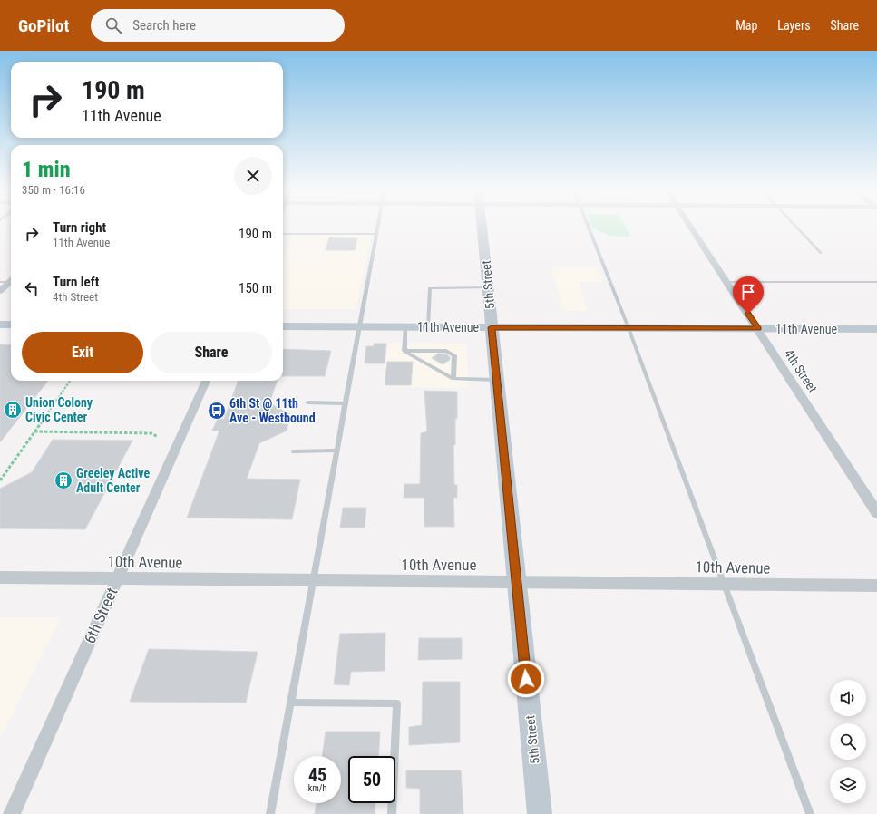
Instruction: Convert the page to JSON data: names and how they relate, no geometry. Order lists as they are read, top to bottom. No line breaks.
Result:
{"streets":{"main road":["5th Street","11th Avenue"],"street":["4th Street","10th Avenue","6th Street"]},"crossings":[["5th Street","11th Avenue"],["5th Street","10th Avenue"],["11th Avenue","4th Street"],["10th Avenue","6th Street"]],"places":{"building":["Union Colony Civic Center","Greeley Active Adult Center"],"bus stop":["6th St @ 11th Ave - Westbound"]},"page":{"header":"GoPilot","search":"Search here","nav":["Map","Layers","Share"],"turn":["190 m","11th Avenue"],"heading":["1 min","350 m · 16:16"],"list":[{"name":"Turn right","note":"11th Avenue","value":"190 m"},{"name":"Turn left","note":"4th Street","value":"150 m"}],"buttons":["Exit","Share"],"speed":"45 km/h","limit":"50"}}
